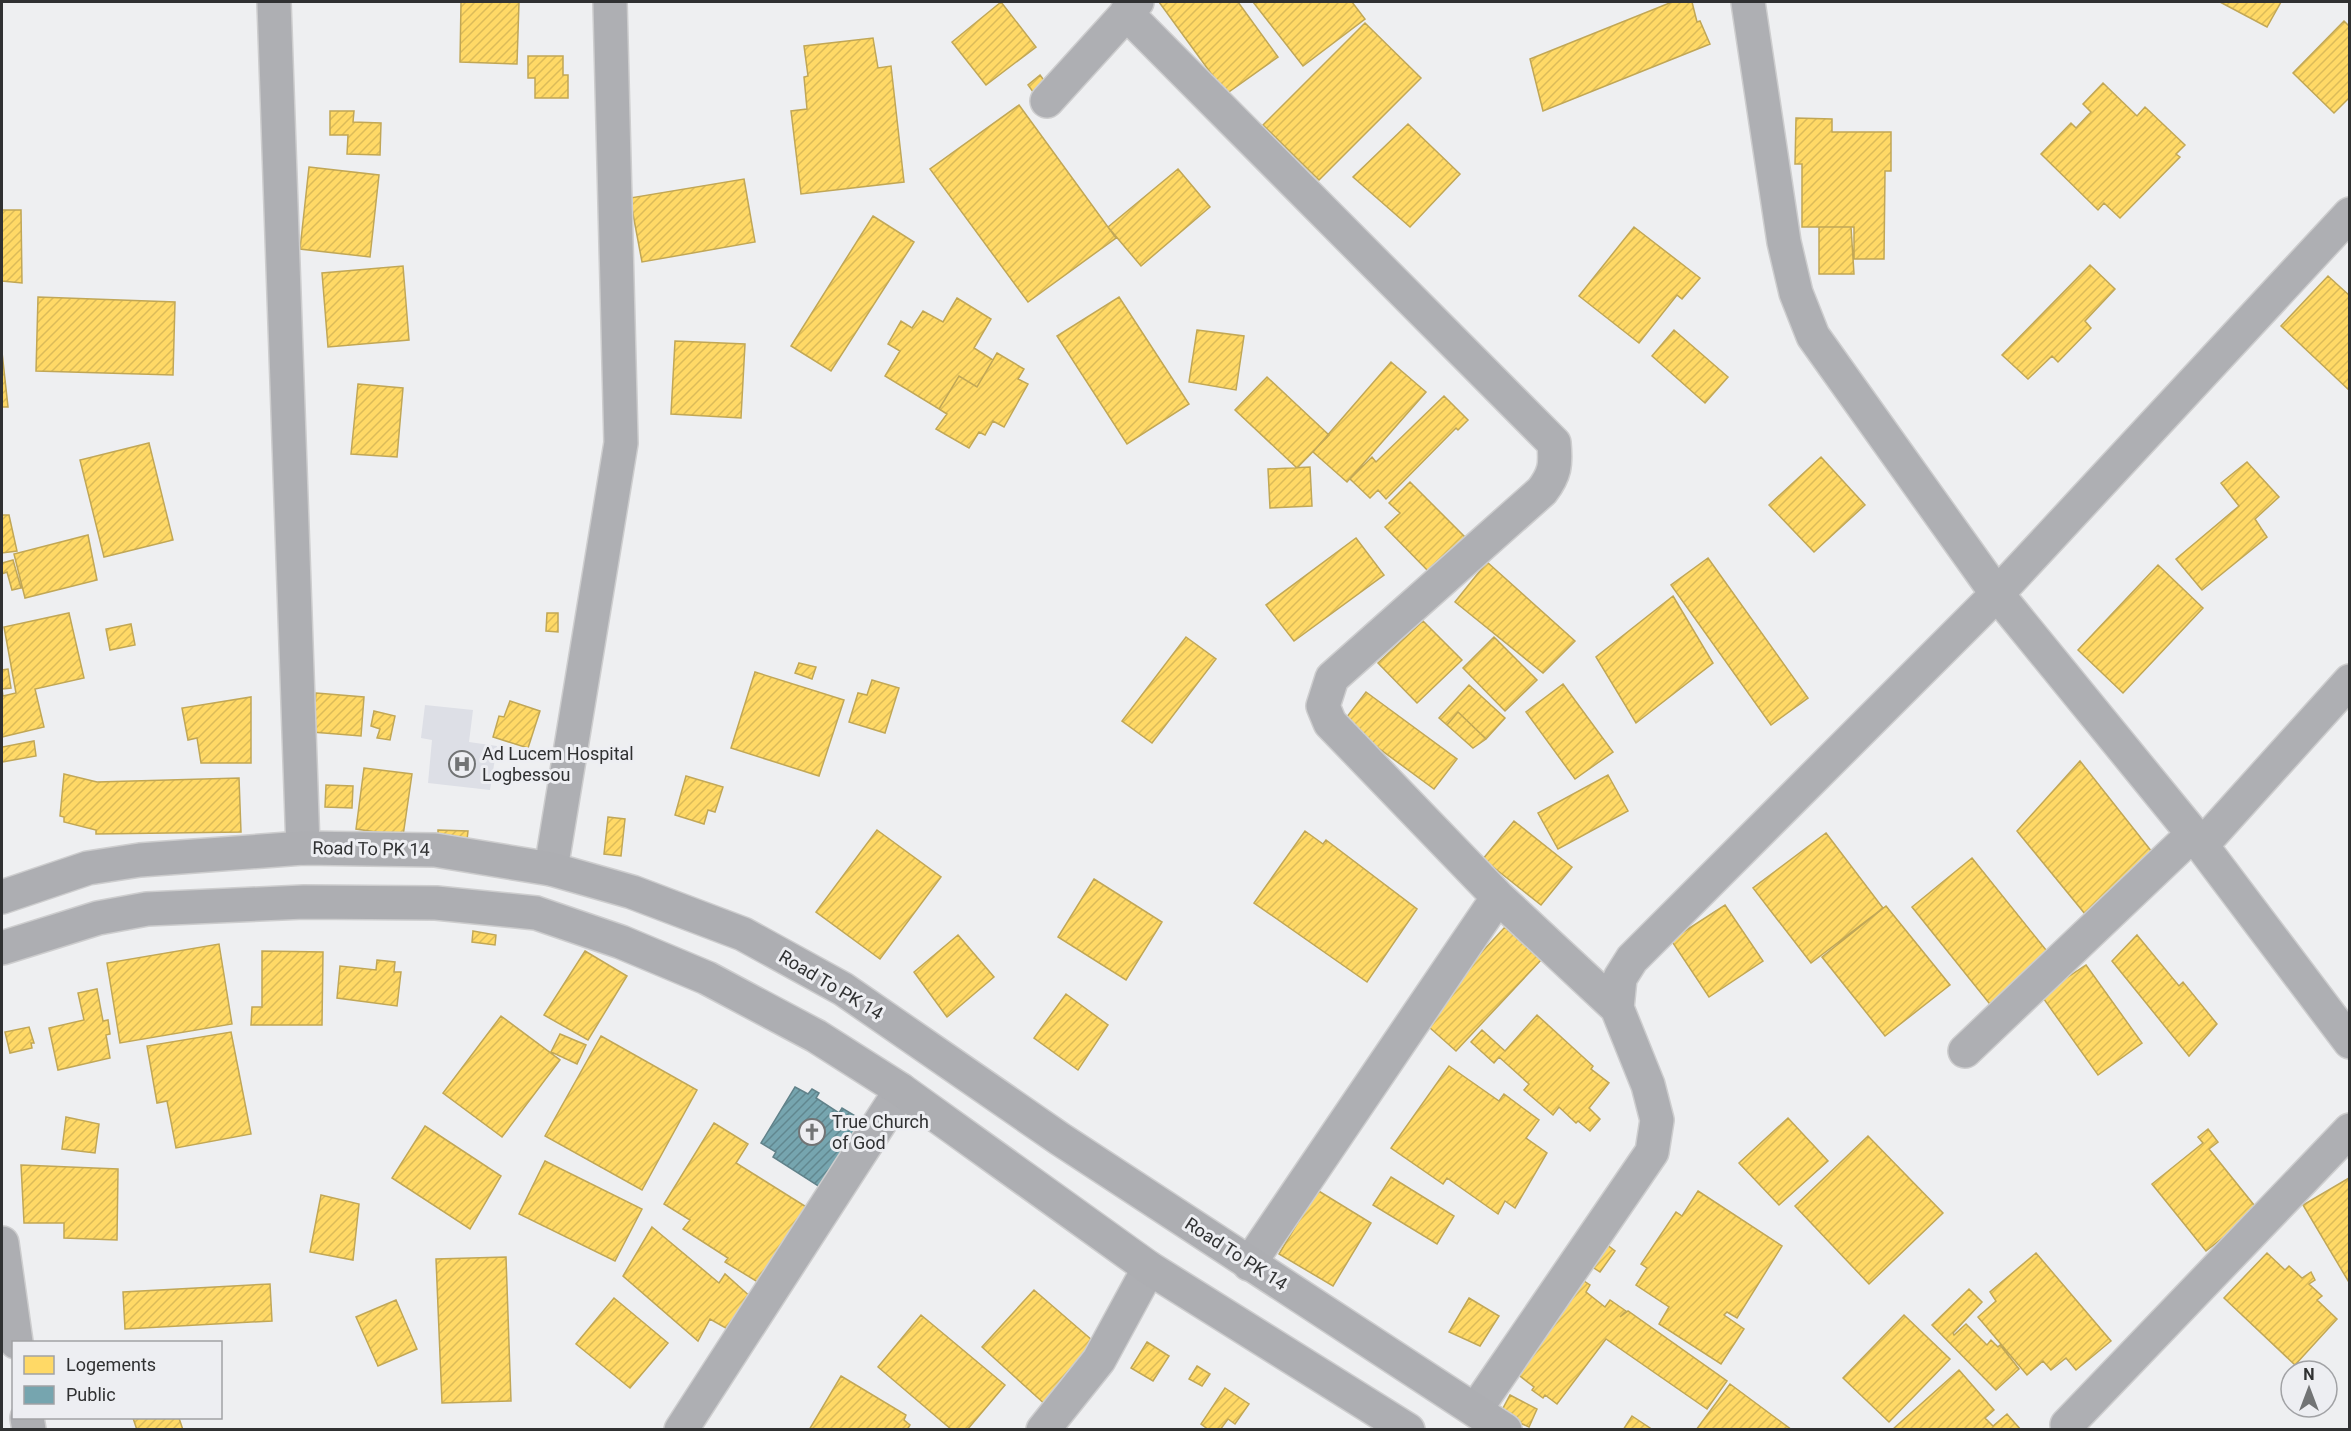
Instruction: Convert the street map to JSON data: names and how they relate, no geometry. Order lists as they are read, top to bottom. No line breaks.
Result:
{"streets":{"main road":["Road To PK 14"]},"places":{"hospital":["Ad Lucem Hospital Logbessou"],"church":["True Church of God"]},"legend":["Logements","Public"],"north":"top"}
